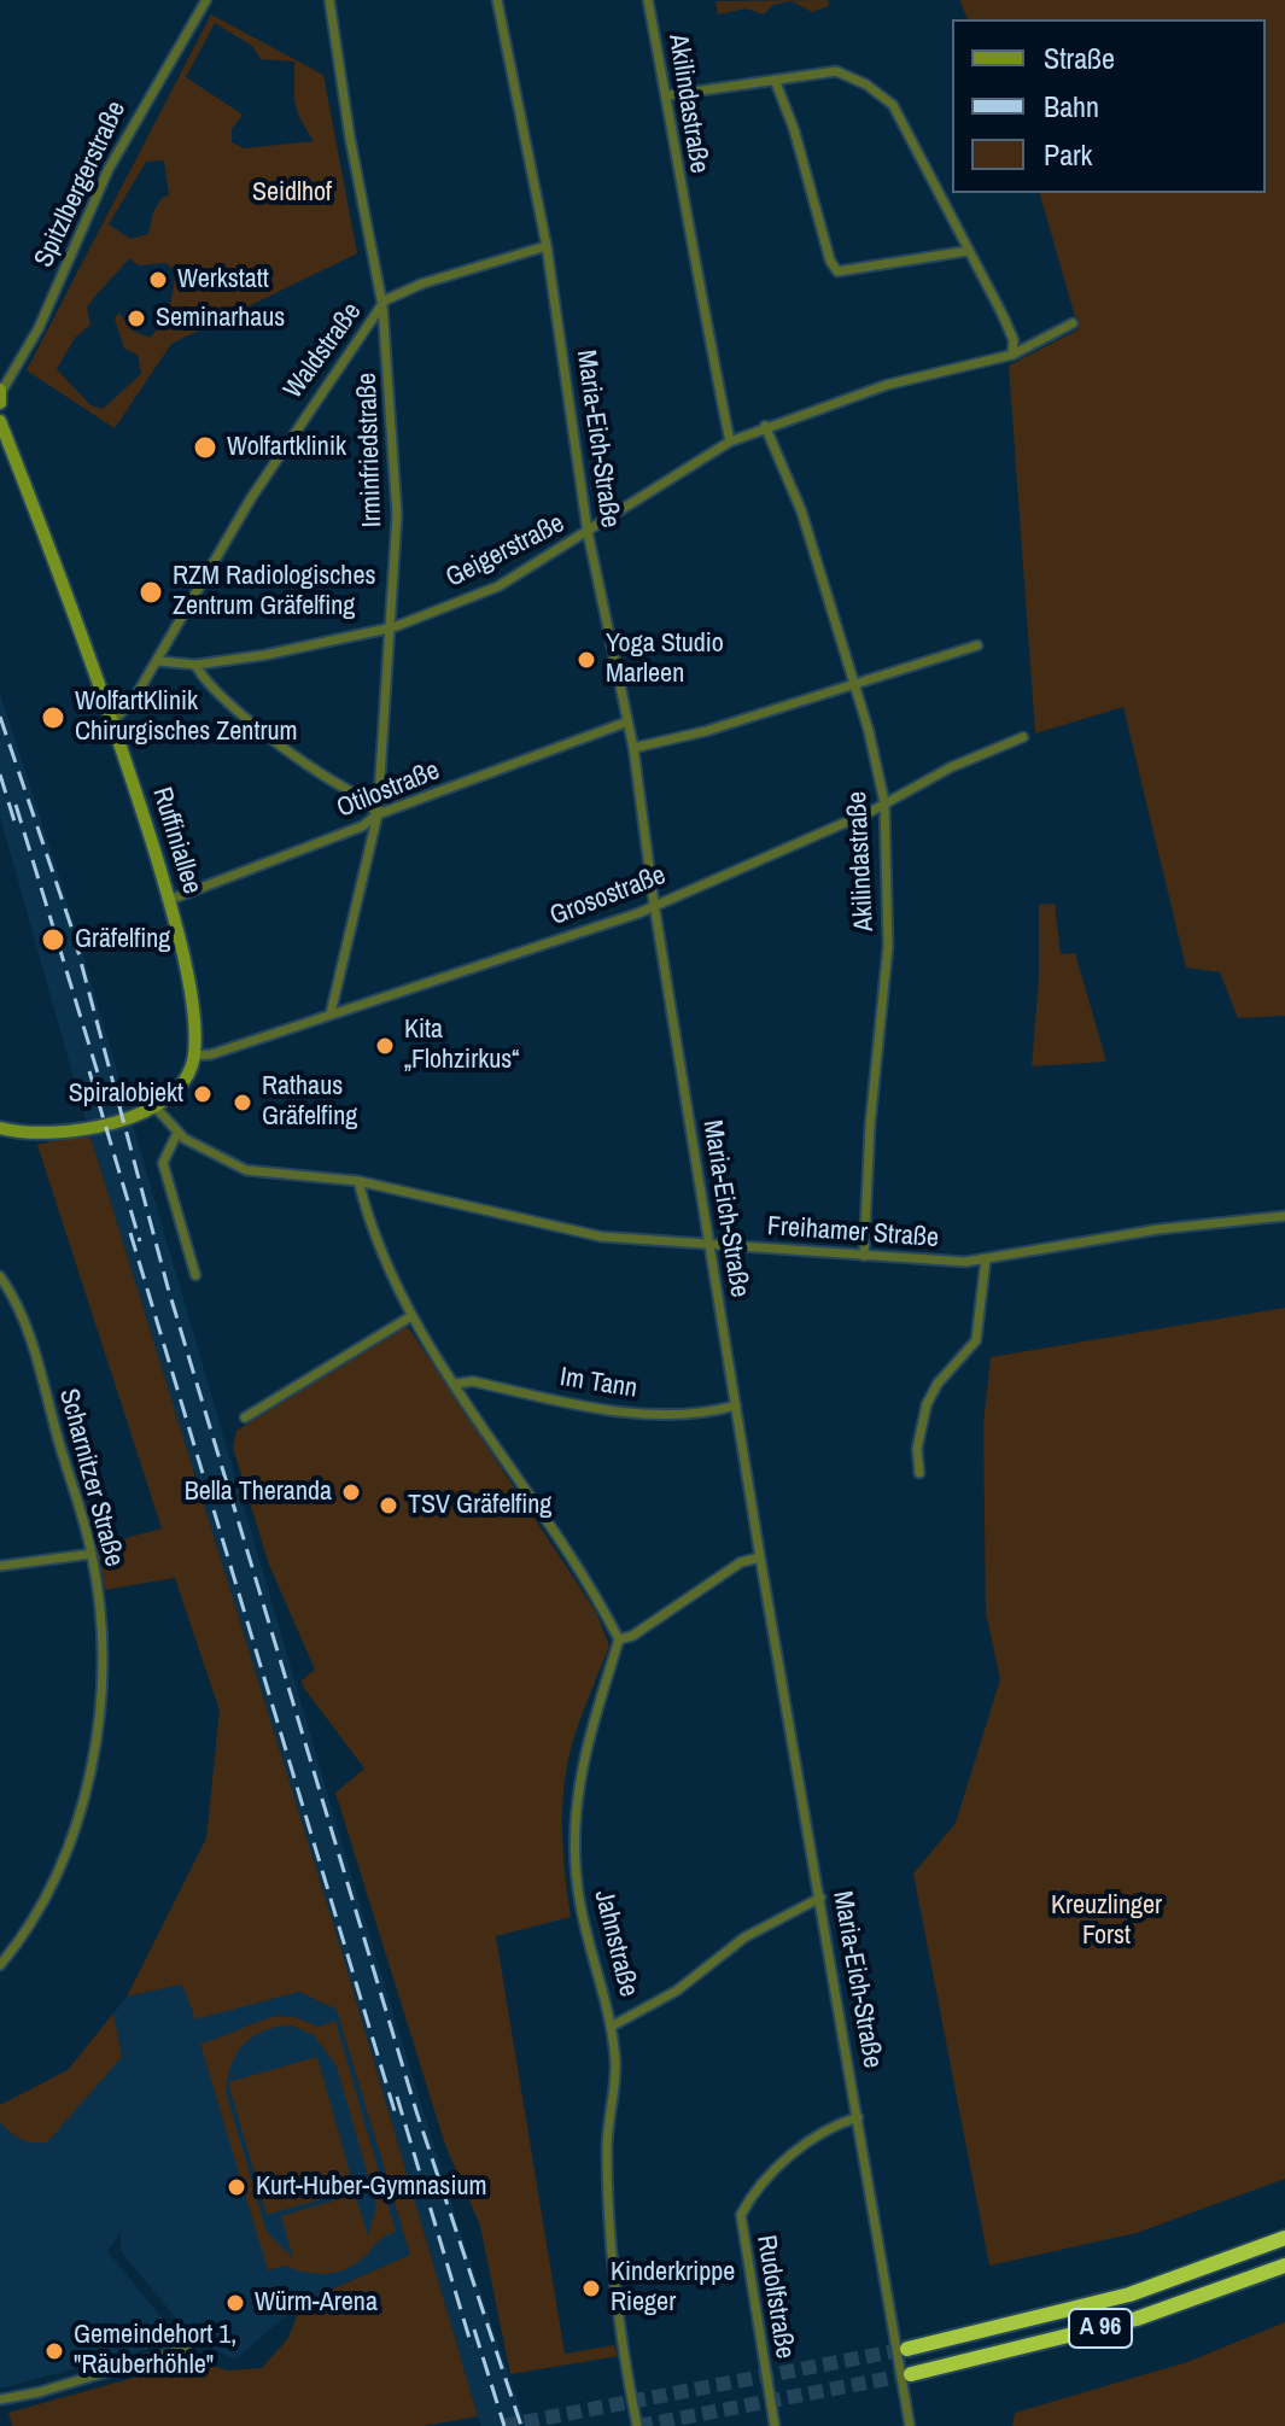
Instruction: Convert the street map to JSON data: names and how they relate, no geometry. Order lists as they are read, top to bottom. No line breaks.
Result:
{"streets":{"highway":["A 96"],"street":["Akilindastraße","Spitzlbergerstraße","Waldstraße","Maria-Eich-Straße","Irminfriedstraße","Geigerstraße","Otilostraße","Ruffiniallee","Grosostraße","Freihamer Straße","Im Tann","Scharnitzer Straße","Jahnstraße","Rudolfstraße"]},"crossings":[["Akilindastraße","Geigerstraße"],["Akilindastraße","Grosostraße"],["Akilindastraße","Freihamer Straße"],["Waldstraße","Maria-Eich-Straße"],["Waldstraße","Irminfriedstraße"],["Waldstraße","Geigerstraße"],["Waldstraße","Ruffiniallee"],["Maria-Eich-Straße","Geigerstraße"],["Maria-Eich-Straße","Otilostraße"],["Maria-Eich-Straße","Grosostraße"],["Maria-Eich-Straße","Freihamer Straße"],["Maria-Eich-Straße","Im Tann"],["Maria-Eich-Straße","Rudolfstraße"],["Irminfriedstraße","Geigerstraße"],["Irminfriedstraße","Otilostraße"],["Irminfriedstraße","Grosostraße"],["Otilostraße","Ruffiniallee"],["Ruffiniallee","Grosostraße"]],"parks":["Seidlhof","Kreuzlinger Forst"],"places":["Werkstatt","Seminarhaus","Wolfartklinik","RZM Radiologisches Zentrum Gräfelfing","Yoga Studio Marleen","WolfartKlinik Chirurgisches Zentrum","Gräfelfing","Kita „Flohzirkus“","Spiralobjekt","Rathaus Gräfelfing","Bella Theranda","TSV Gräfelfing","Kurt-Huber-Gymnasium","Kinderkrippe Rieger","Würm-Arena","Gemeindehort 1, \"Räuberhöhle\""],"legend":["Straße","Bahn","Park"]}
